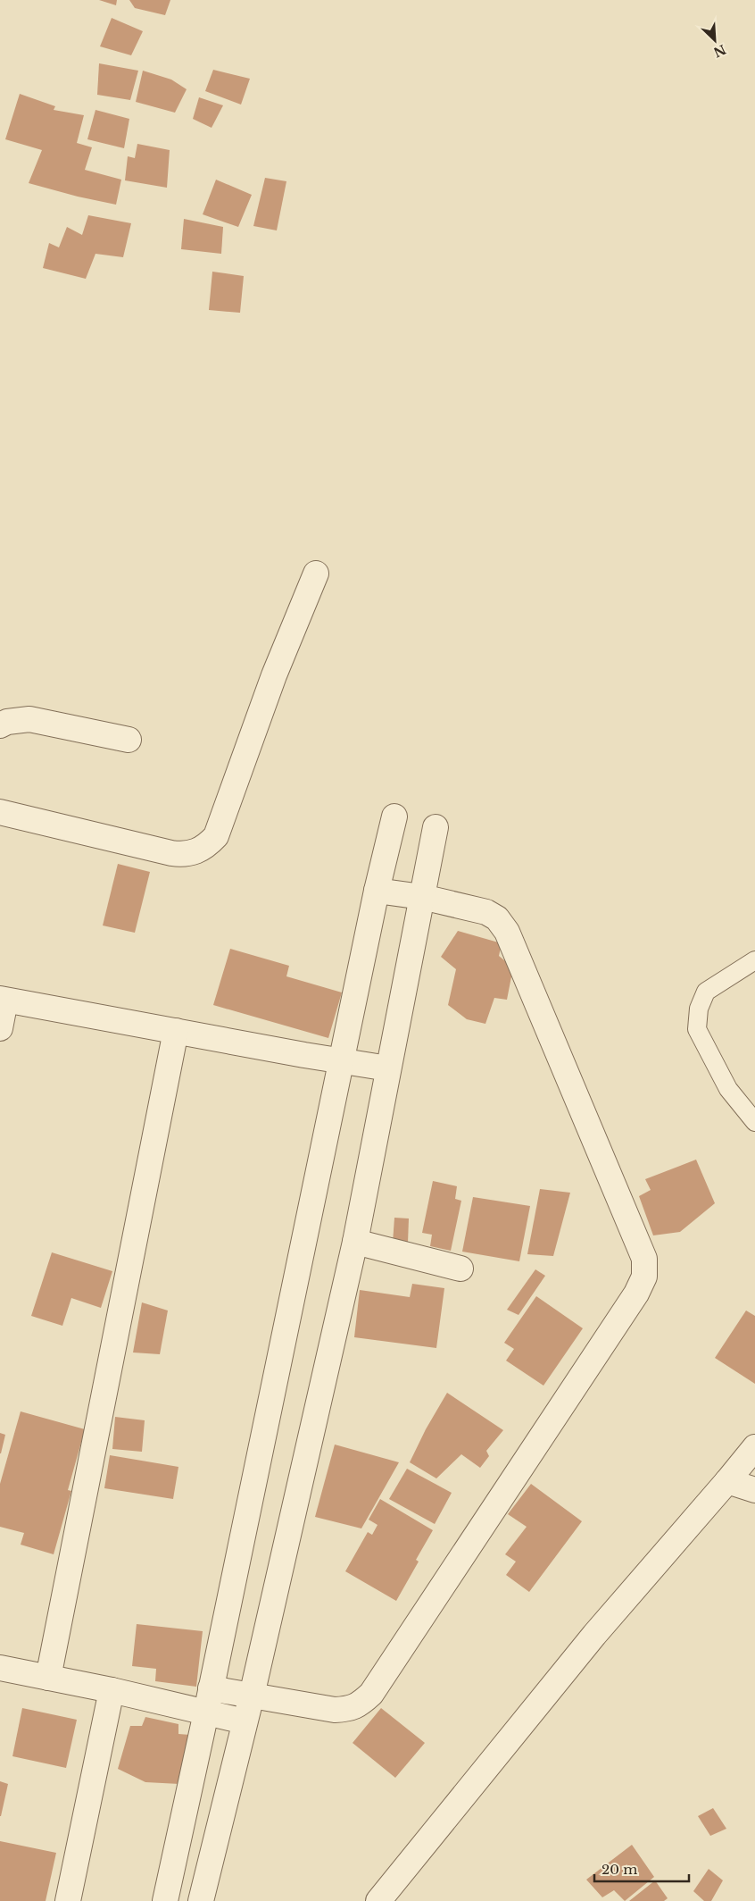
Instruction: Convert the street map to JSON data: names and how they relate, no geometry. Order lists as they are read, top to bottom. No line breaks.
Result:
{"scale_bar":"20 m","north":"bottom right"}
